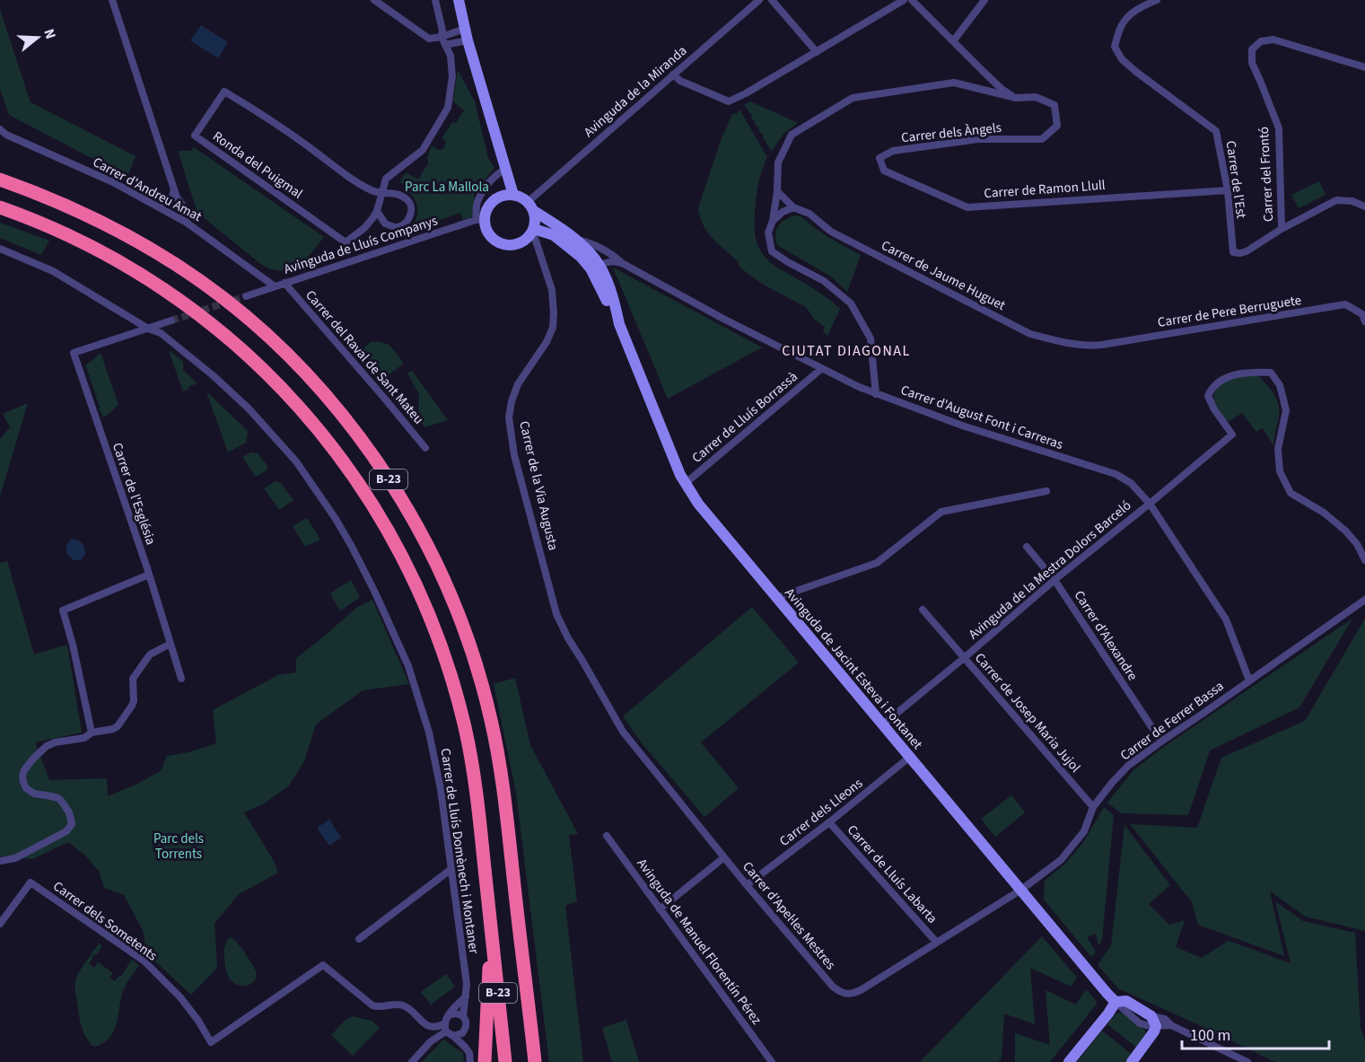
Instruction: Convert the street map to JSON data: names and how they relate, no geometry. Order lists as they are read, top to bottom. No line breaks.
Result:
{"streets":{"highway":["B-23"],"street":["Avinguda de la Miranda","Carrer dels Àngels","Ronda del Puigmal","Carrer del Frontó","Carrer de l'Est","Carrer d'Andreu Amat","Carrer de Ramon Llull","Avinguda de Lluís Companys","Carrer de Jaume Huguet","Carrer de Pere Berruguete","Carrer del Raval de Sant Mateu","Carrer de Lluís Borrassà","Carrer d'August Font i Carreras","Carrer de la Via Augusta","Carrer de l'Església","Avinguda de la Mestra Dolors Barceló","Carrer d'Alexandre","Avinguda de Jacint Esteva i Fontanet","Carrer de Josep Maria Jujol","Carrer de Ferrer Bassa","Carrer dels Lleons","Carrer de Lluís Domènech i Montaner","Carrer de Lluís Labarta","Carrer d'Apel·les Mestres","Carrer dels Sometents","Avinguda de Manuel Florentín Pérez"]},"crossings":[["Avinguda de la Miranda","Avinguda de Lluís Companys"],["Avinguda de la Miranda","Carrer de la Via Augusta"],["Avinguda de la Miranda","Avinguda de Jacint Esteva i Fontanet"],["Carrer dels Àngels","Carrer de Ramon Llull"],["Carrer del Frontó","Carrer de l'Est"],["Carrer de l'Est","Carrer de Ramon Llull"],["Carrer d'Andreu Amat","Avinguda de Lluís Companys"],["Avinguda de Lluís Companys","Carrer del Raval de Sant Mateu"],["Avinguda de Lluís Companys","Carrer de la Via Augusta"],["Avinguda de Lluís Companys","Avinguda de Jacint Esteva i Fontanet"],["Carrer de Jaume Huguet","Carrer de Pere Berruguete"],["Carrer de Lluís Borrassà","Carrer d'August Font i Carreras"],["Carrer de Lluís Borrassà","Avinguda de Jacint Esteva i Fontanet"],["Carrer d'August Font i Carreras","Avinguda de la Mestra Dolors Barceló"],["Carrer d'August Font i Carreras","Avinguda de Jacint Esteva i Fontanet"],["Carrer d'August Font i Carreras","Carrer de Ferrer Bassa"],["Carrer de la Via Augusta","Avinguda de Jacint Esteva i Fontanet"],["Carrer de la Via Augusta","Carrer d'Apel·les Mestres"],["Carrer de l'Església","Carrer de Lluís Domènech i Montaner"],["Avinguda de la Mestra Dolors Barceló","Carrer d'Alexandre"],["Avinguda de la Mestra Dolors Barceló","Avinguda de Jacint Esteva i Fontanet"],["Avinguda de la Mestra Dolors Barceló","Carrer de Josep Maria Jujol"],["Carrer d'Alexandre","Carrer de Ferrer Bassa"],["Avinguda de Jacint Esteva i Fontanet","Carrer de Ferrer Bassa"],["Avinguda de Jacint Esteva i Fontanet","Carrer dels Lleons"],["Avinguda de Jacint Esteva i Fontanet","Carrer d'Apel·les Mestres"],["Carrer de Josep Maria Jujol","Carrer de Ferrer Bassa"],["Carrer de Ferrer Bassa","Carrer d'Apel·les Mestres"],["Carrer dels Lleons","Carrer de Lluís Labarta"],["Carrer dels Lleons","Carrer d'Apel·les Mestres"],["Carrer de Lluís Domènech i Montaner","Carrer dels Sometents"],["Carrer de Lluís Labarta","Carrer d'Apel·les Mestres"]],"districts":["CIUTAT DIAGONAL"],"parks":["Parc La Mallola","Parc dels Torrents"],"scale_bar":"100 m","north":"right"}
